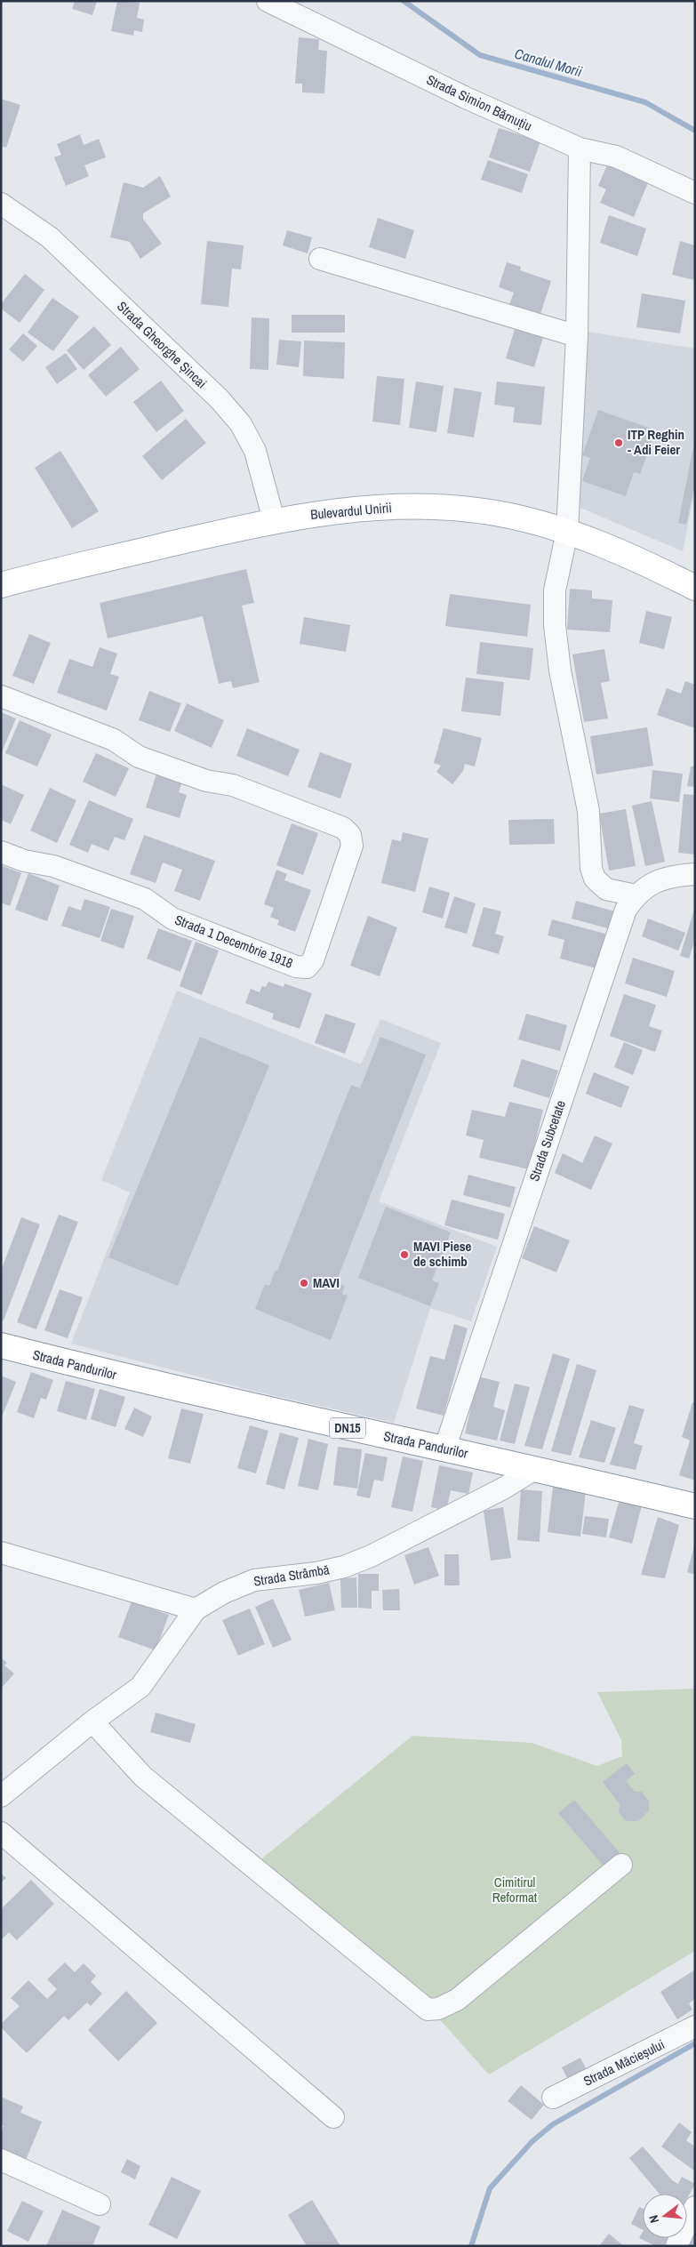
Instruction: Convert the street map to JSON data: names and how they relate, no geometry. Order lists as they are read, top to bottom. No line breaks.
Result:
{"streets":{"main road":["Bulevardul Unirii","Strada Pandurilor","DN15"],"street":["Strada Simion Bărnuțiu","Strada Gheorghe Șincai","Strada 1 Decembrie 1918","Strada Subcetate","Strada Strâmbă","Strada Măcieșului"]},"crossings":[["Strada Gheorghe Șincai","Bulevardul Unirii"],["Strada Subcetate","Strada Pandurilor"],["Strada Pandurilor","Strada Strâmbă"]],"water":["Canalul Morii"],"parks":["Cimitirul Reformat"],"places":["ITP Reghin - Adi Feier","MAVI Piese de schimb","MAVI"],"north":"left"}
